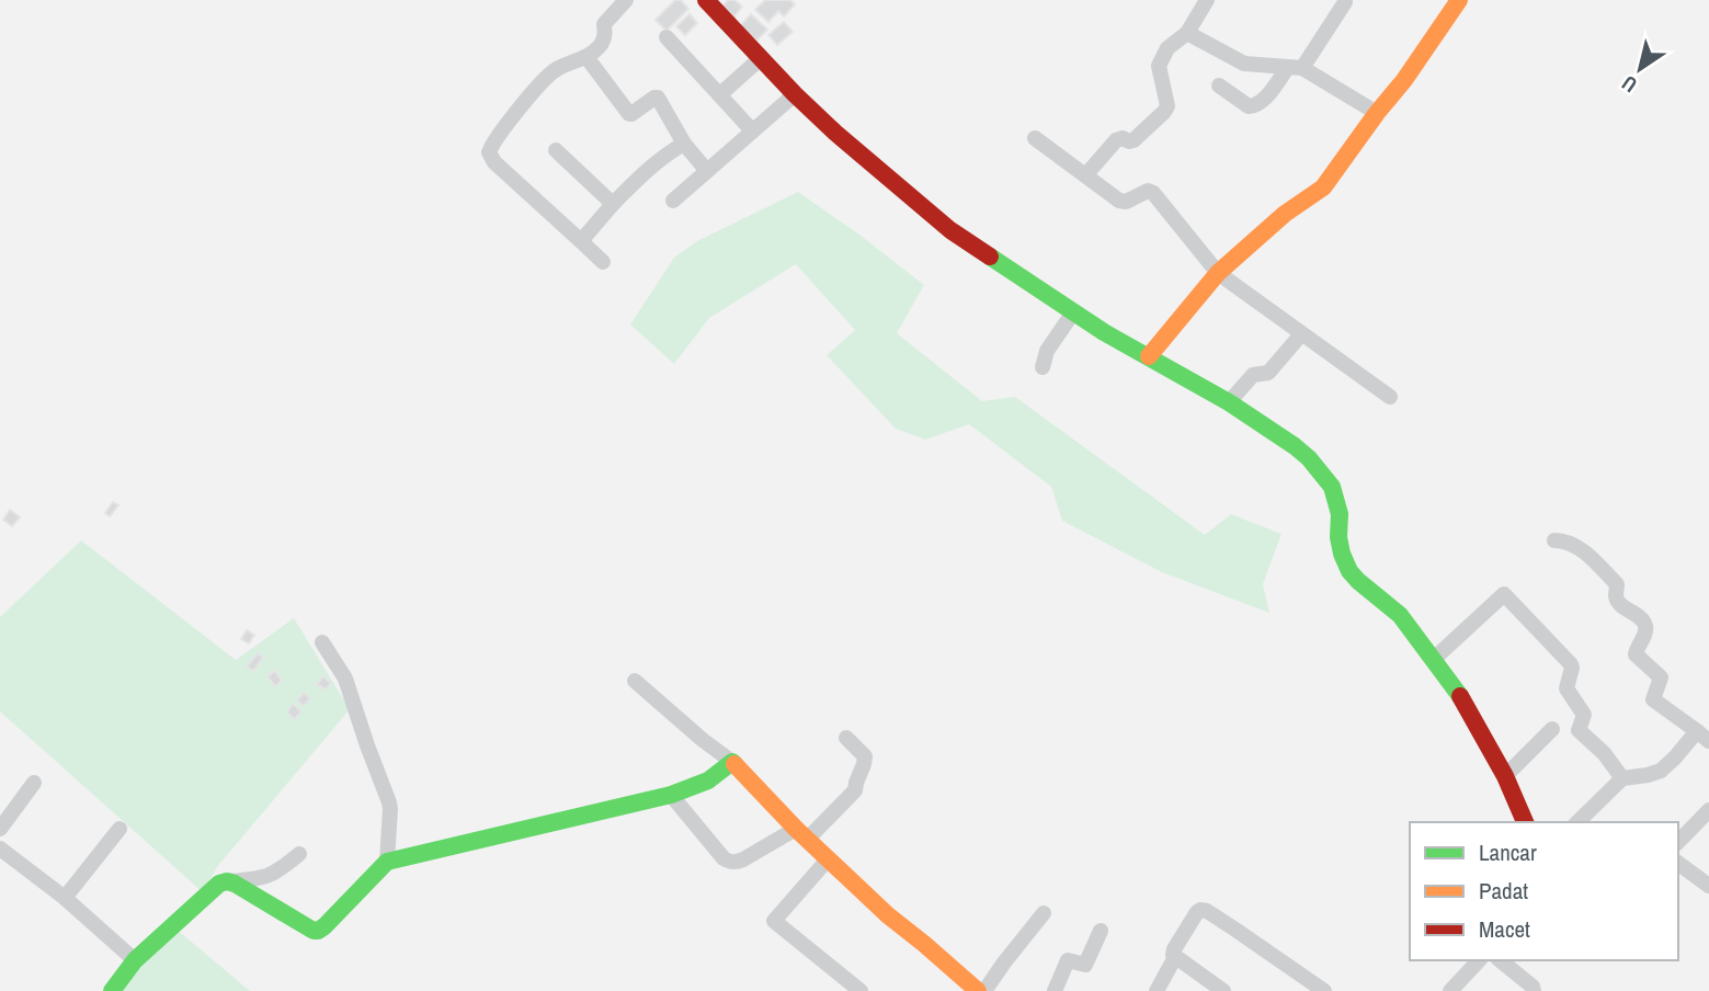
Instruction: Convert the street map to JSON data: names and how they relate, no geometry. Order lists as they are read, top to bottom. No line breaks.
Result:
{"legend":["Lancar","Padat","Macet"],"north":"bottom left"}
